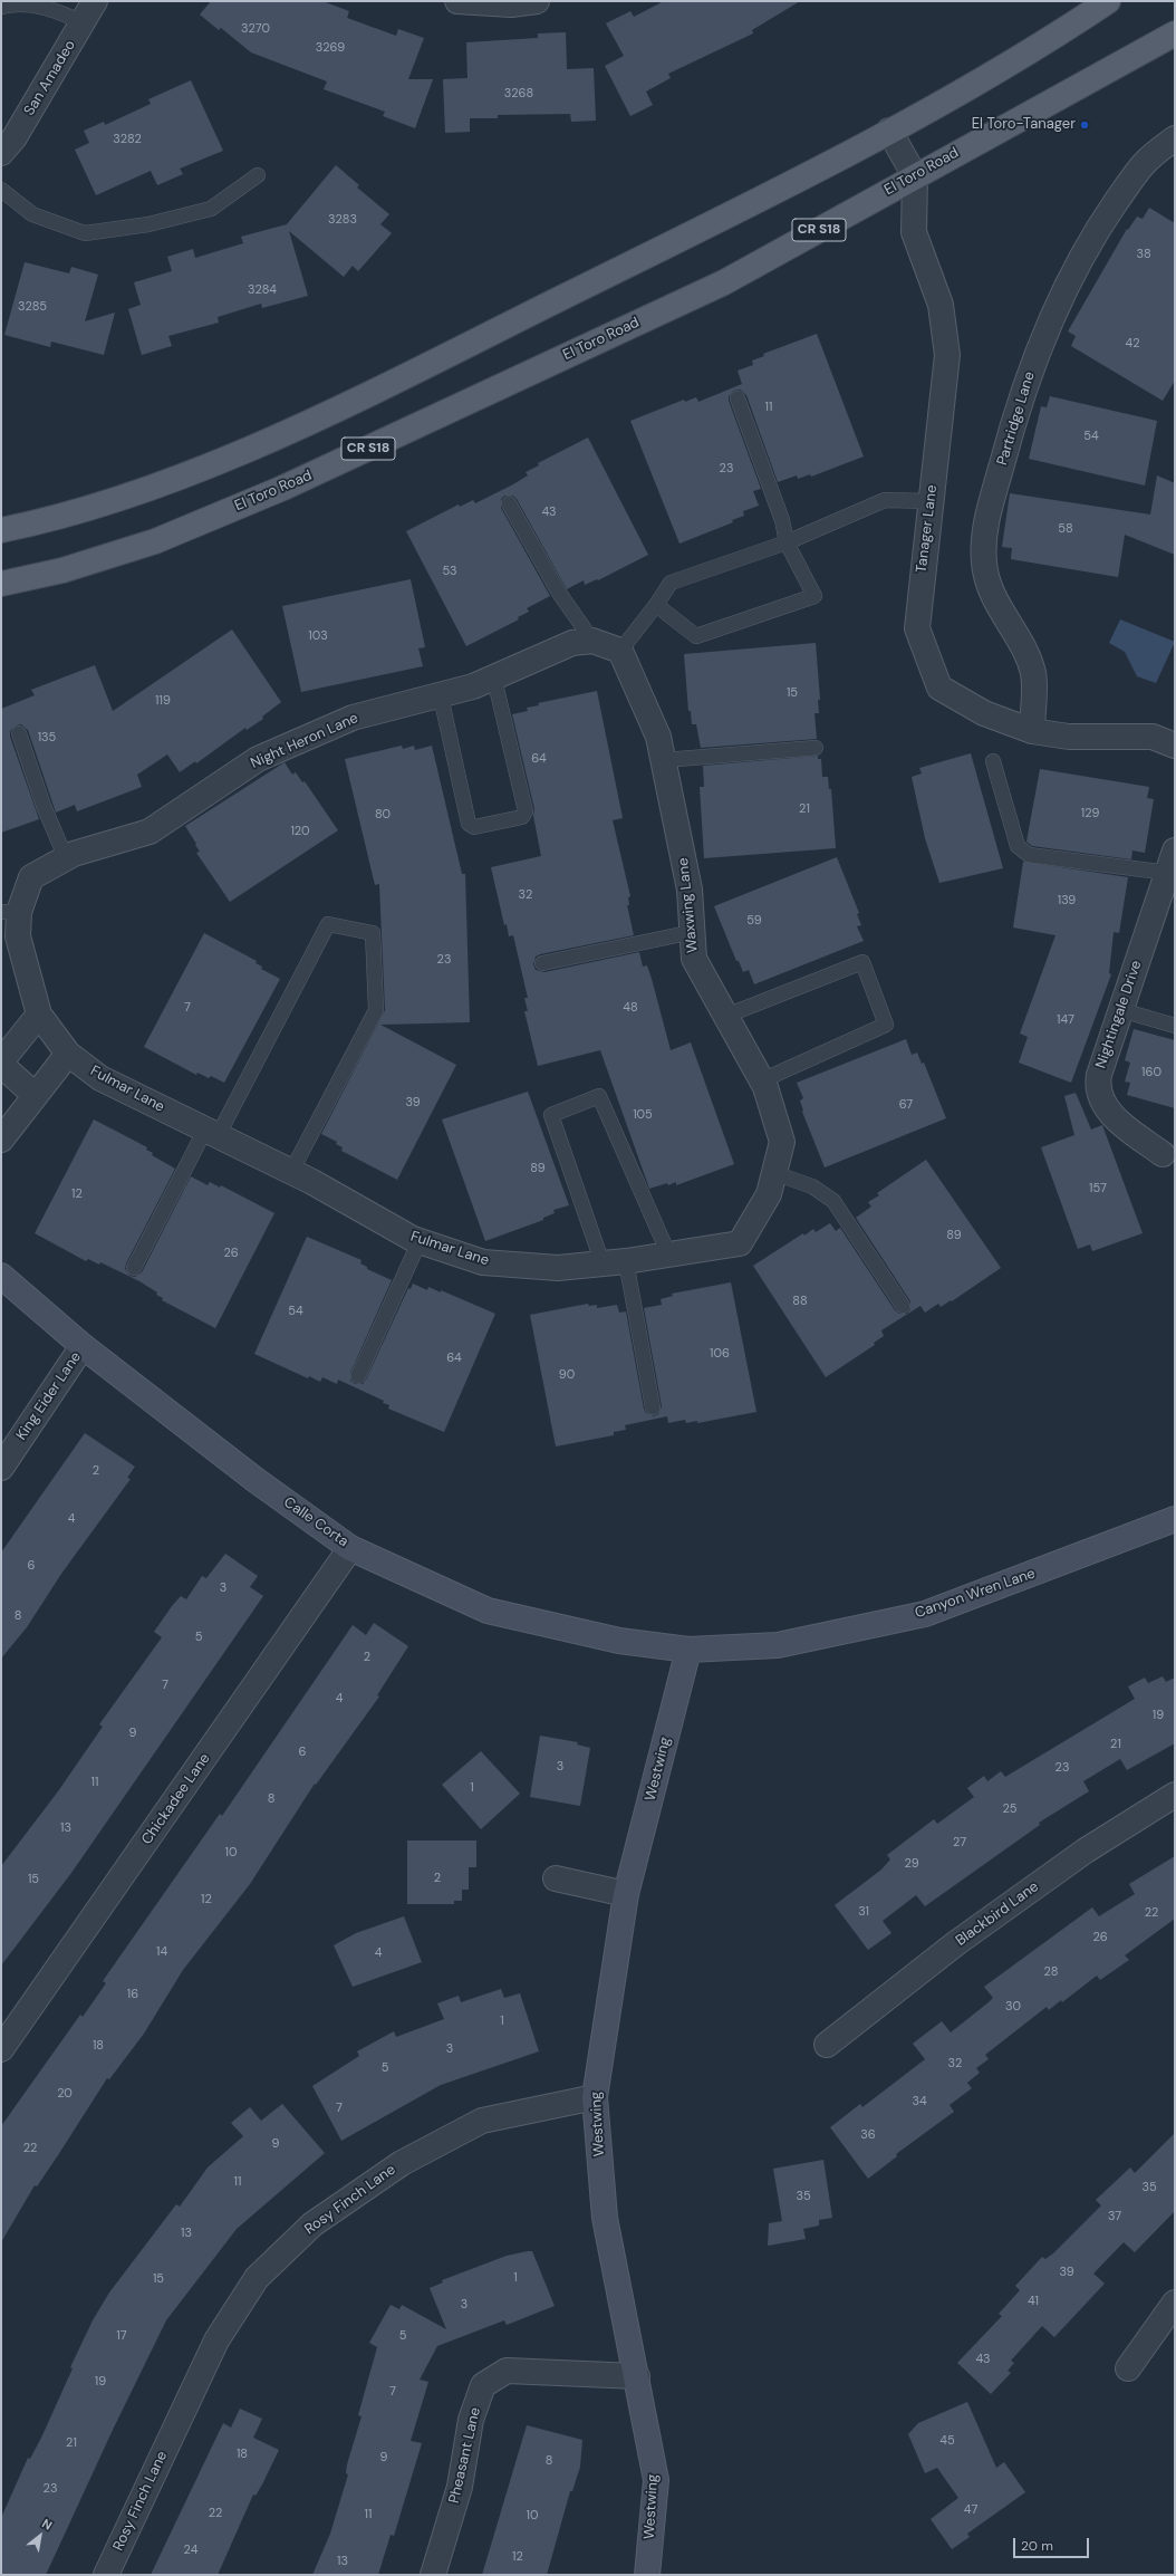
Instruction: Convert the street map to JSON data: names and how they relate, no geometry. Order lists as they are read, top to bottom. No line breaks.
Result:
{"streets":{"main road":["El Toro Road","CR S18"],"street":["San Amadeo","Partridge Lane","Tanager Lane","Night Heron Lane","Waxwing Lane","Nightingale Drive","Fulmar Lane","King Eider Lane","Calle Corta","Canyon Wren Lane","Westwing","Chickadee Lane","Blackbird Lane","Rosy Finch Lane","Pheasant Lane"]},"crossings":[["El Toro Road","Tanager Lane"],["Partridge Lane","Tanager Lane"],["Night Heron Lane","Waxwing Lane"],["Night Heron Lane","Fulmar Lane"],["Waxwing Lane","Fulmar Lane"],["King Eider Lane","Calle Corta"],["Calle Corta","Canyon Wren Lane"],["Calle Corta","Westwing"],["Calle Corta","Chickadee Lane"],["Canyon Wren Lane","Westwing"],["Westwing","Rosy Finch Lane"],["Westwing","Pheasant Lane"]],"places":["El Toro-Tanager"],"house_numbers":["3270","3269","3268","3282","3283","38","3284","3285","42","11","54","23","43","58","53","103","15","119","135","64","21","129","80","120","32","139","59","23","7","48","147","160","39","67","105","89","157","12","89","26","88","54","106","64","90","2","4","6","3","8","5","2","7","4","19","9","21","6","3","23","11","1","8","25","13","27","10","29","2","15","12","31","22","26","14","4","28","16","30","1","18","3","32","5","20","34","7","36","9","22","11","35","35","37","13","39","1","15","41","3","17","5","43","19","7","45","21","18","9","8","23","47","22","11","10","24","12","13"],"scale_bar":"20 m","north":"top right"}
